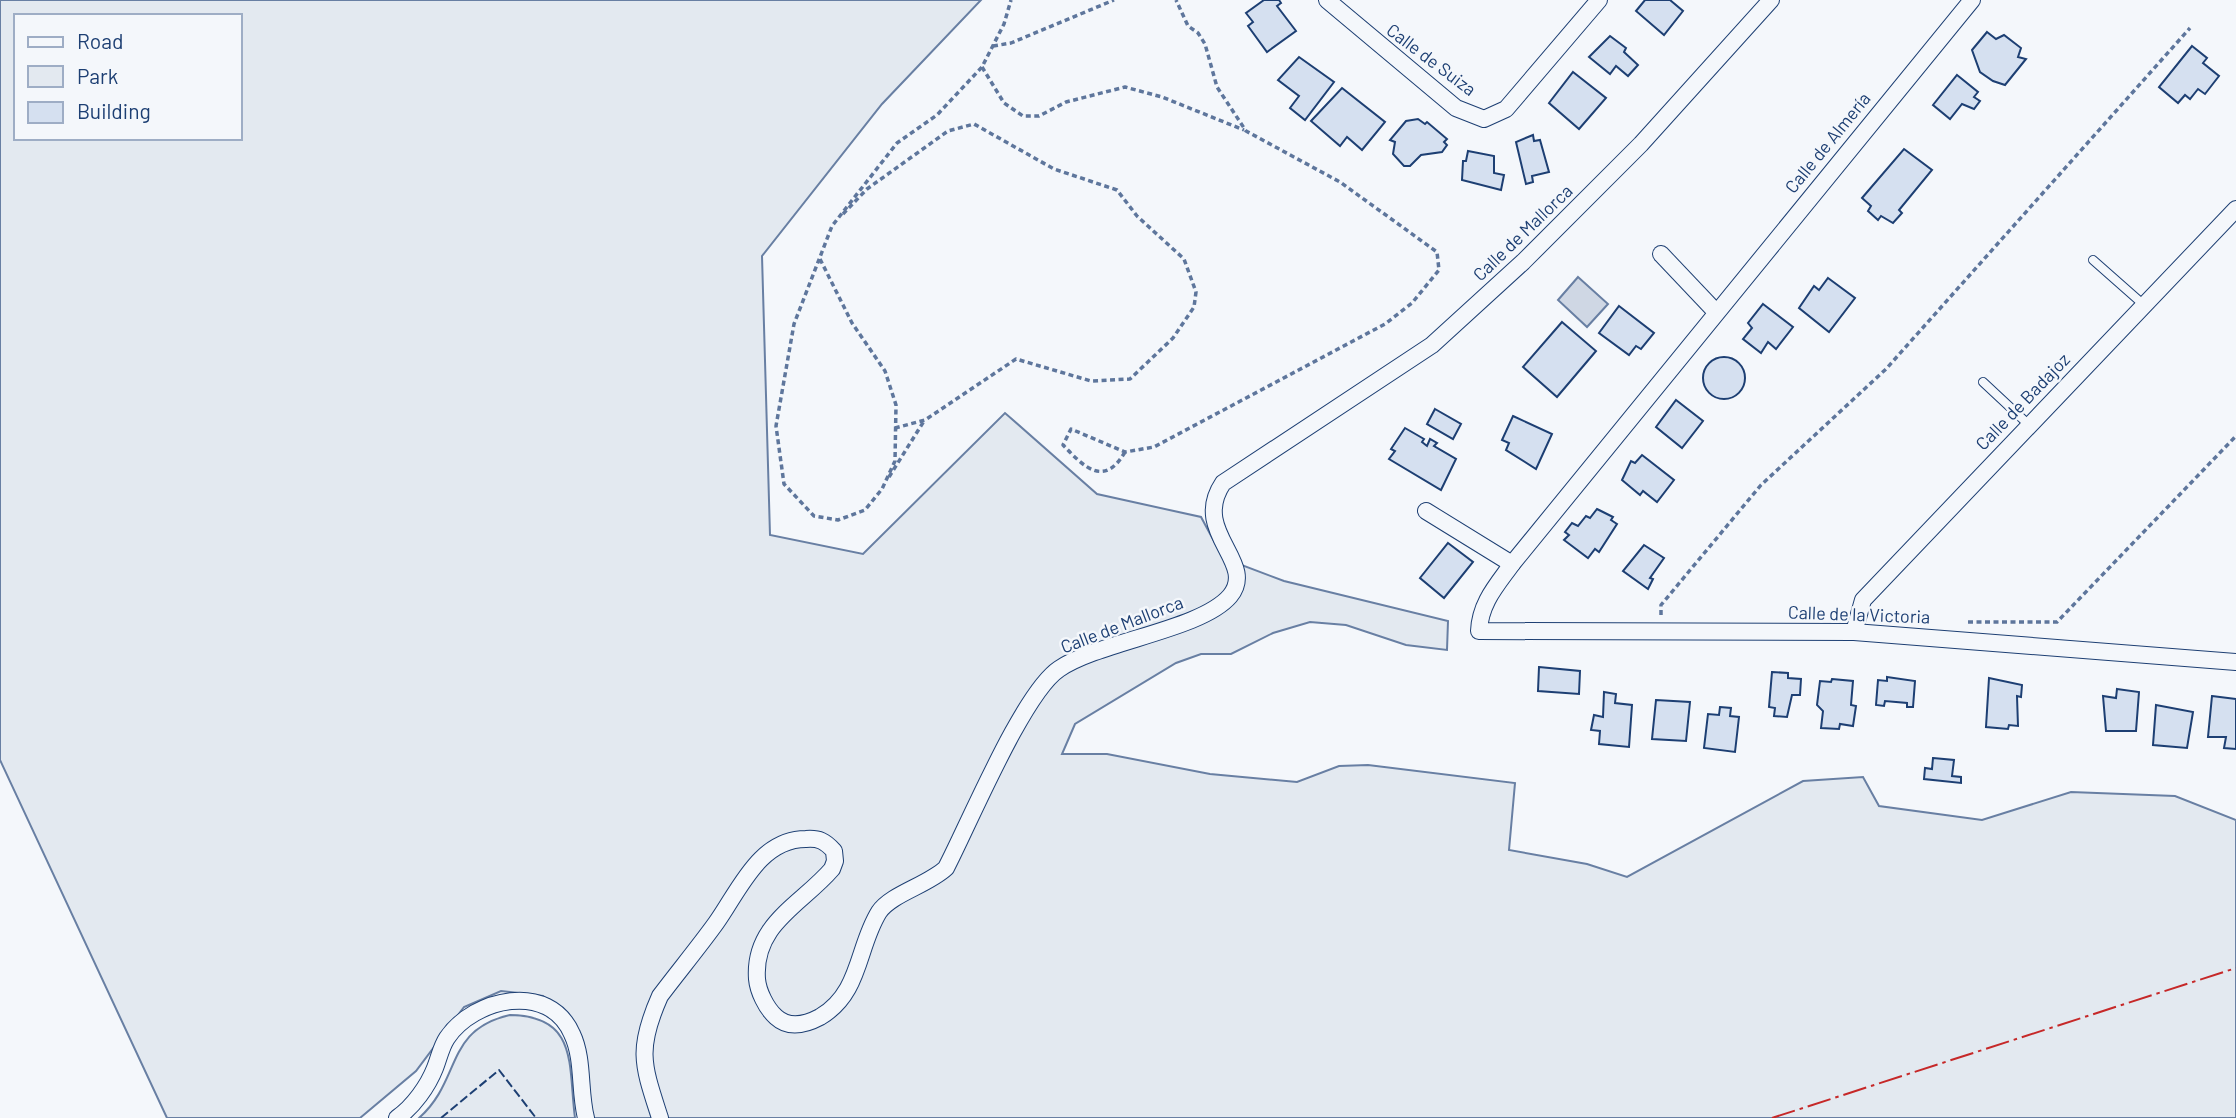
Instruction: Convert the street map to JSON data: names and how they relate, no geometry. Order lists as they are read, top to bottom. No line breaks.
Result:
{"streets":{"street":["Calle de Suiza","Calle de Almería","Calle de Mallorca","Calle de Badajoz","Calle de la Victoria"]},"crossings":[["Calle de Almería","Calle de la Victoria"],["Calle de Badajoz","Calle de la Victoria"]],"legend":["Road","Park","Building"]}
